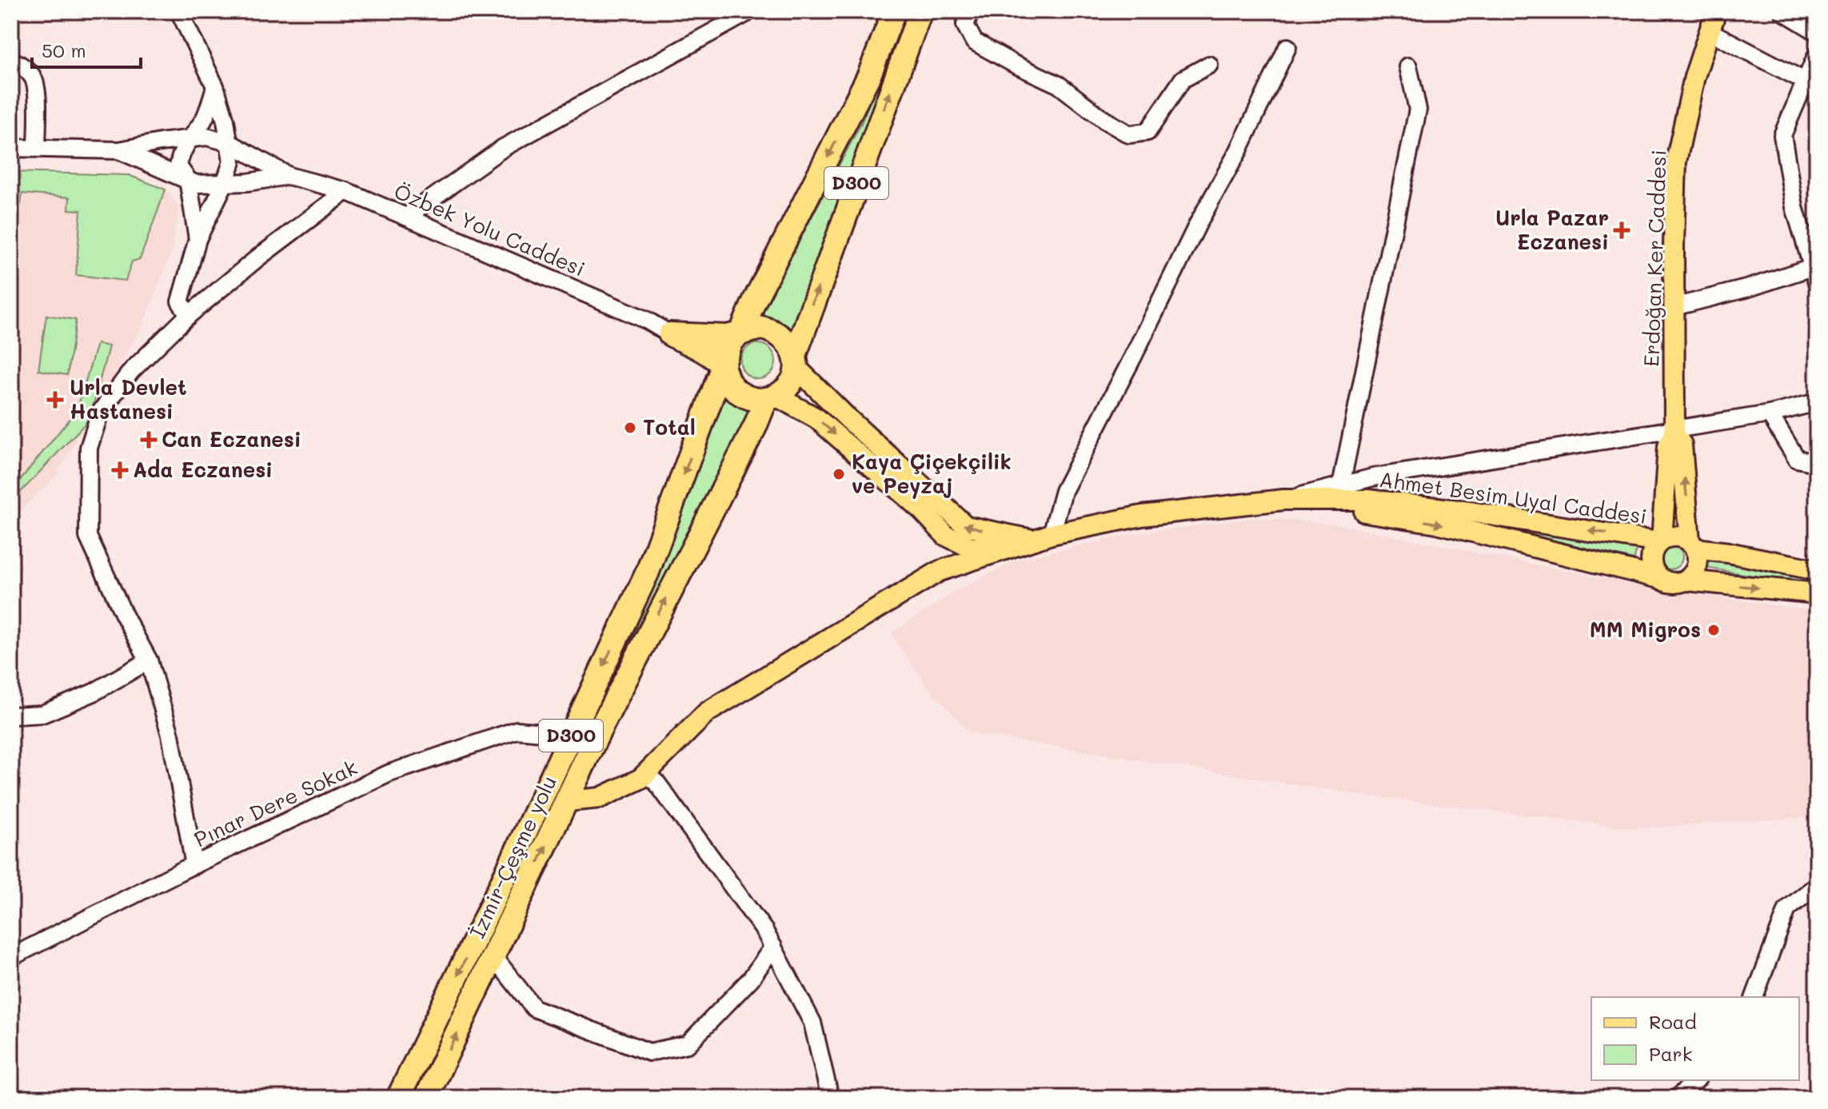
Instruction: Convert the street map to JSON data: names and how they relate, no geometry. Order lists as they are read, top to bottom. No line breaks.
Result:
{"streets":{"highway":["D300","İzmir-Çeşme yolu"],"main road":["Erdoğan Ker Caddesi","Ahmet Besim Uyal Caddesi"],"street":["Özbek Yolu Caddesi","Pınar Dere Sokak"]},"crossings":[["D300","İzmir-Çeşme yolu"],["Erdoğan Ker Caddesi","Ahmet Besim Uyal Caddesi"],["Pınar Dere Sokak","İzmir-Çeşme yolu"]],"places":{"health":["Urla Pazar Eczanesi","Urla Devlet Hastanesi","Can Eczanesi","Ada Eczanesi"],"other":["Total","Kaya Çiçekçilik ve Peyzaj","MM Migros"]},"legend":["Road","Park"],"scale_bar":"50 m"}
